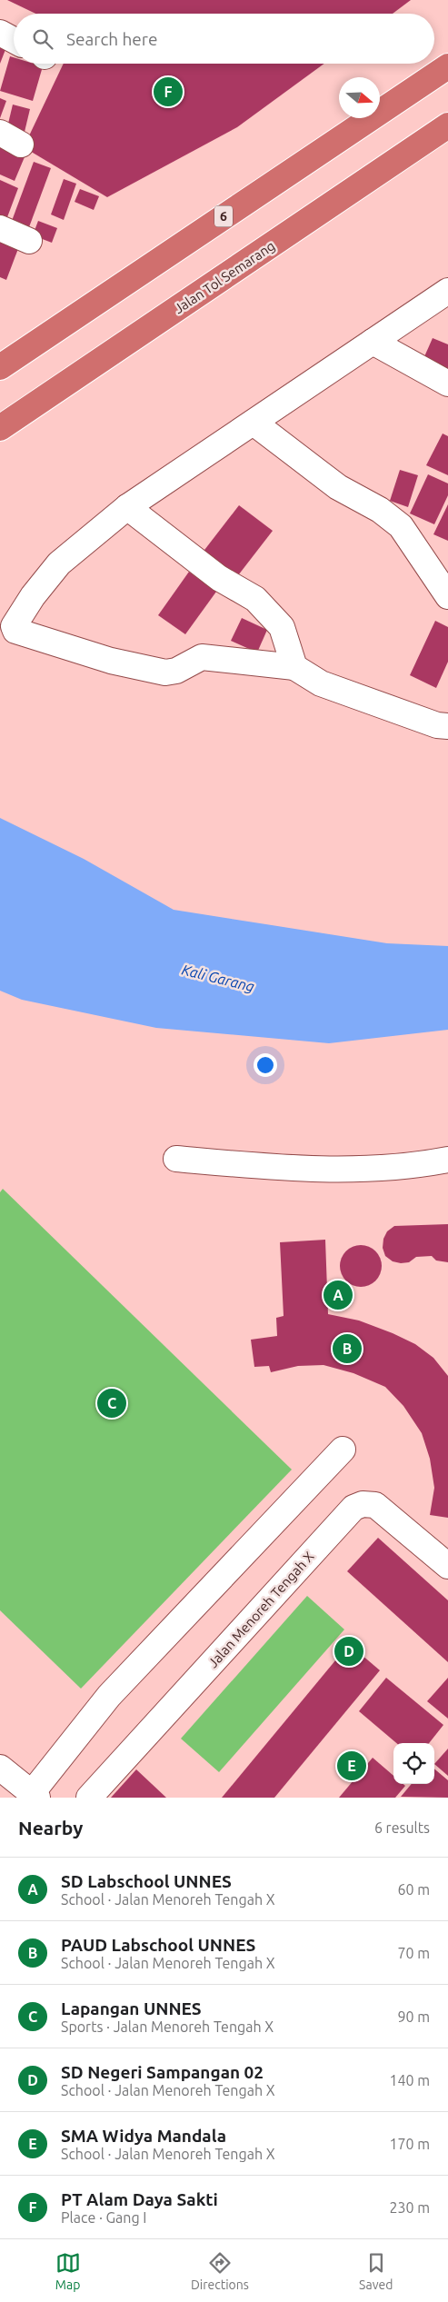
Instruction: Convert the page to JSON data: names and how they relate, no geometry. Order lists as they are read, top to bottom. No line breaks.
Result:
{"streets":{"highway":["6","Jalan Tol Semarang"],"street":["Jalan Menoreh Tengah X"]},"water":["Kali Garang"],"north":"right","page":{"search":"Search here","pins":["F","A","B","C","D","E"],"heading":["Nearby","6 results"],"list":[{"mark":"A","name":"SD Labschool UNNES","note":"School · Jalan Menoreh Tengah X","value":"60 m"},{"mark":"B","name":"PAUD Labschool UNNES","note":"School · Jalan Menoreh Tengah X","value":"70 m"},{"mark":"C","name":"Lapangan UNNES","note":"Sports · Jalan Menoreh Tengah X","value":"90 m"},{"mark":"D","name":"SD Negeri Sampangan 02","note":"School · Jalan Menoreh Tengah X","value":"140 m"},{"mark":"E","name":"SMA Widya Mandala","note":"School · Jalan Menoreh Tengah X","value":"170 m"},{"mark":"F","name":"PT Alam Daya Sakti","note":"Place · Gang I","value":"230 m"}],"nav":["Map","Directions","Saved"]}}
